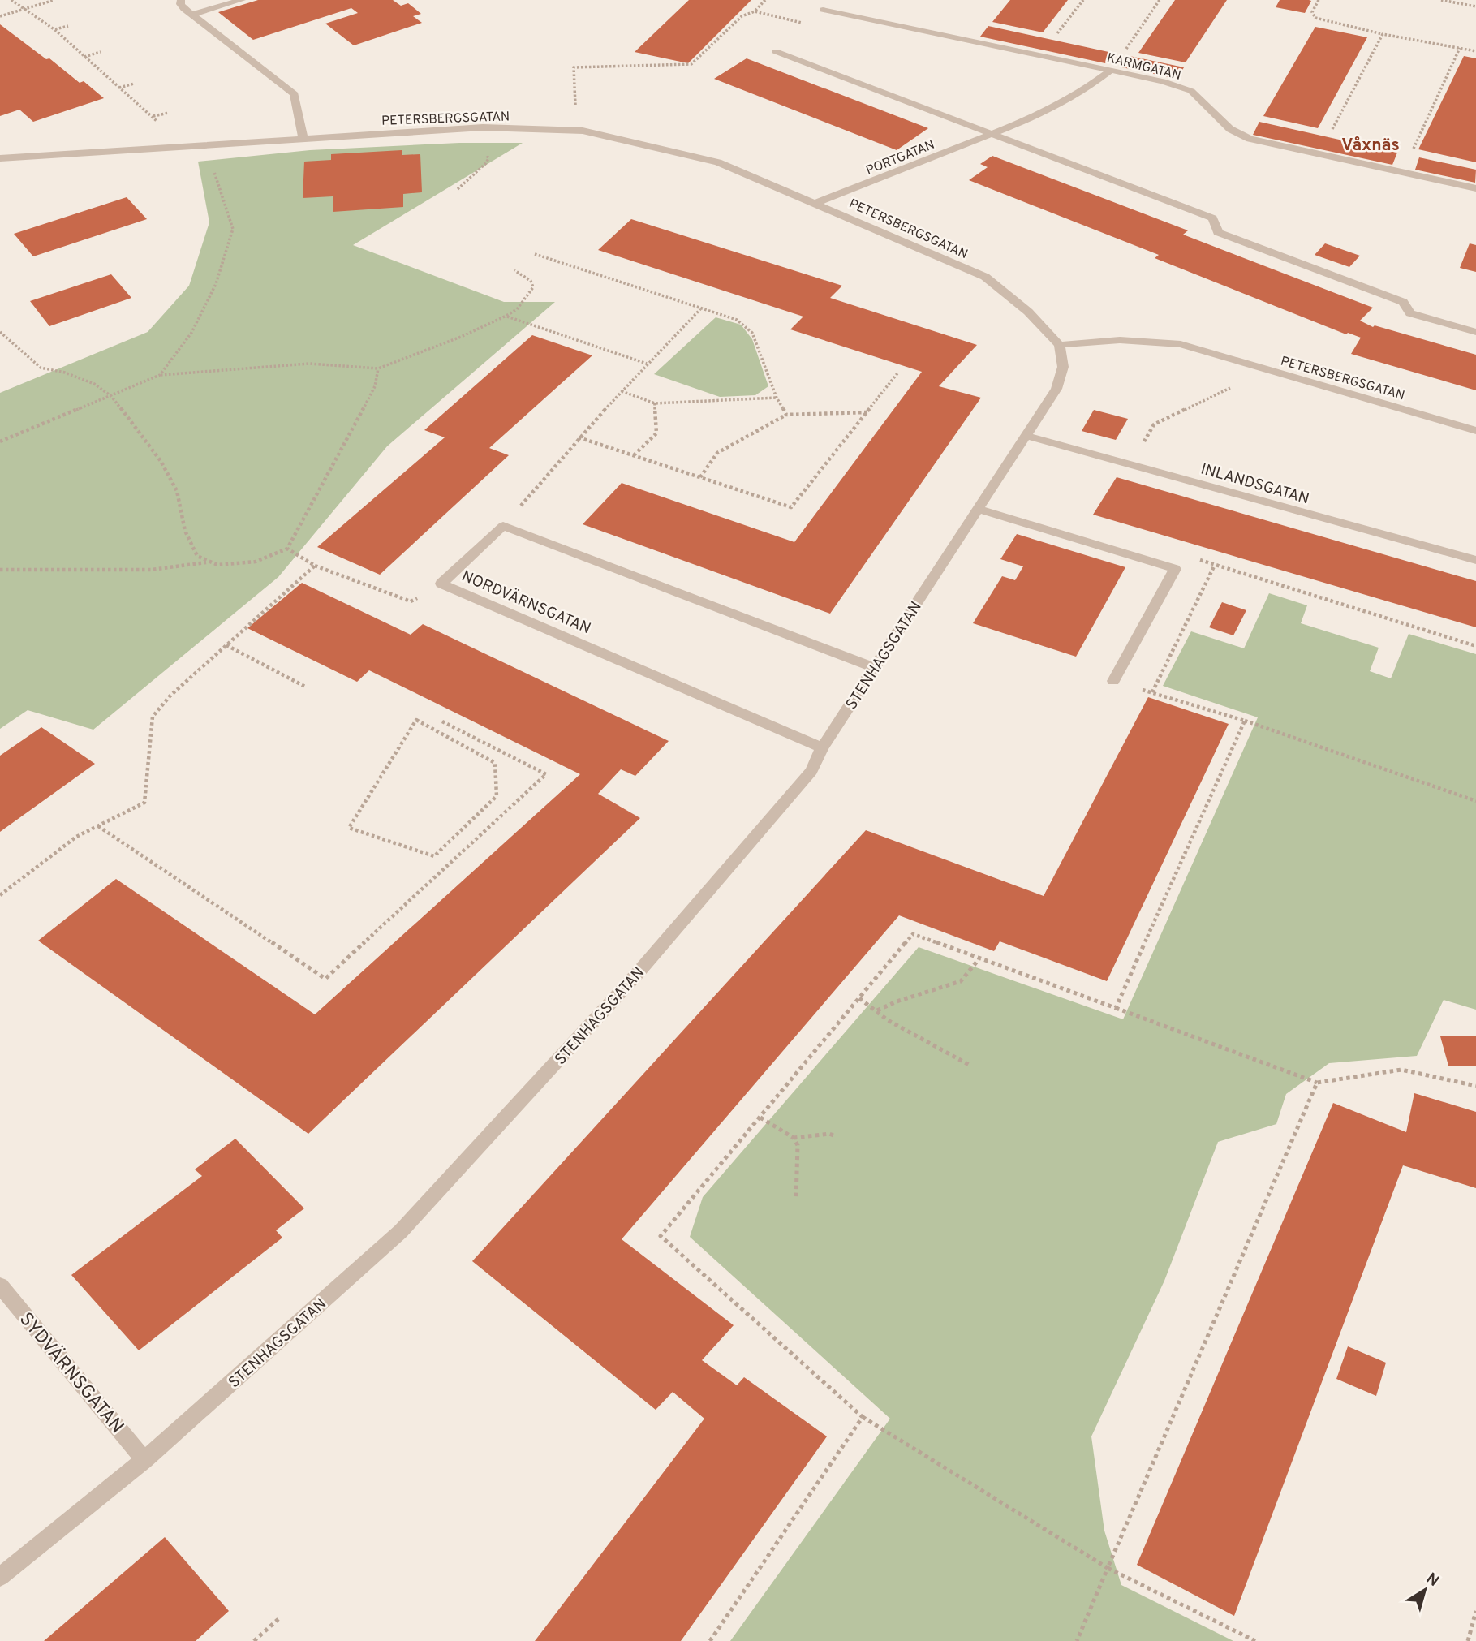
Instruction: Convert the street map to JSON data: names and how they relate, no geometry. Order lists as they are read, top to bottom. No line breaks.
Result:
{"streets":{"street":["KARMGATAN","PETERSBERGSGATAN","PORTGATAN","INLANDSGATAN","NORDVÄRNSGATAN","STENHAGSGATAN","SYDVÄRNSGATAN"]},"crossings":[["KARMGATAN","PORTGATAN"],["PETERSBERGSGATAN","PORTGATAN"],["PETERSBERGSGATAN","STENHAGSGATAN"],["INLANDSGATAN","STENHAGSGATAN"],["NORDVÄRNSGATAN","STENHAGSGATAN"],["STENHAGSGATAN","SYDVÄRNSGATAN"]],"districts":["Våxnäs"],"north":"top right"}
